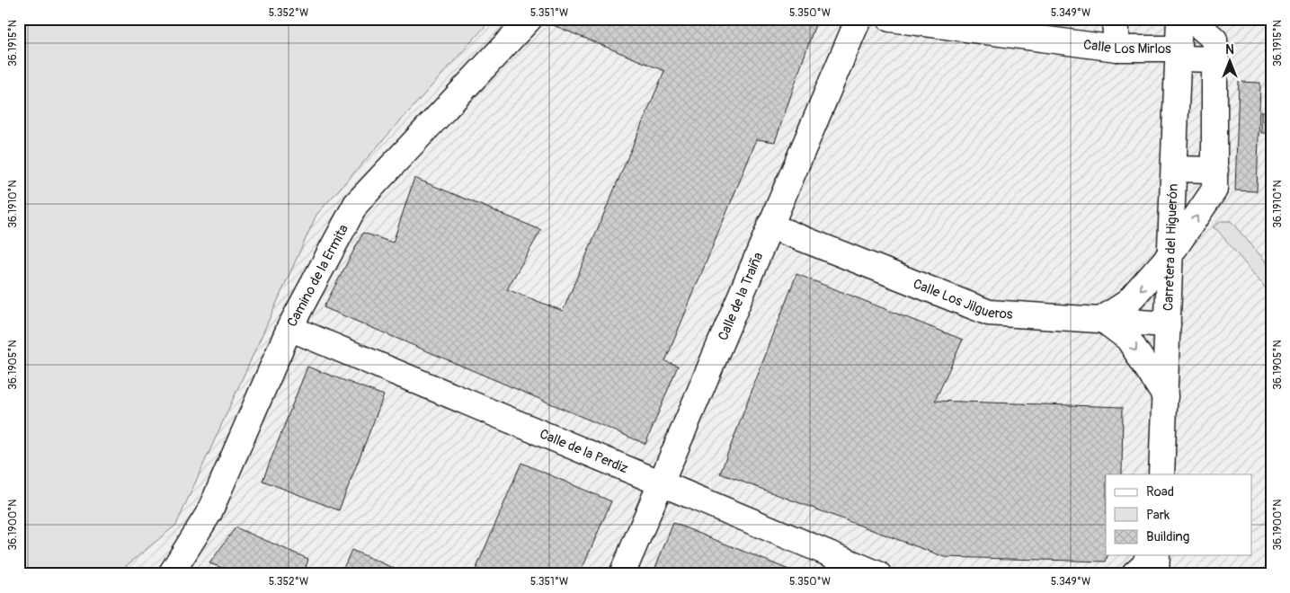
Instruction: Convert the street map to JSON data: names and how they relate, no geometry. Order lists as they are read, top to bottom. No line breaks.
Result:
{"streets":{"street":["Calle Los Mirlos","Carretera del Higuerón","Camino de la Ermita","Calle de la Traiña","Calle Los Jilgueros","Calle de la Perdiz"]},"crossings":[["Calle Los Mirlos","Carretera del Higuerón"],["Carretera del Higuerón","Calle Los Jilgueros"],["Camino de la Ermita","Calle de la Perdiz"],["Calle de la Traiña","Calle Los Jilgueros"],["Calle de la Traiña","Calle de la Perdiz"]],"legend":["Road","Park","Building"],"north":"top","coordinates":["5.352°W","5.351°W","5.350°W","5.349°W","36.1915°N","36.1910°N","36.1905°N","36.1900°N"]}
